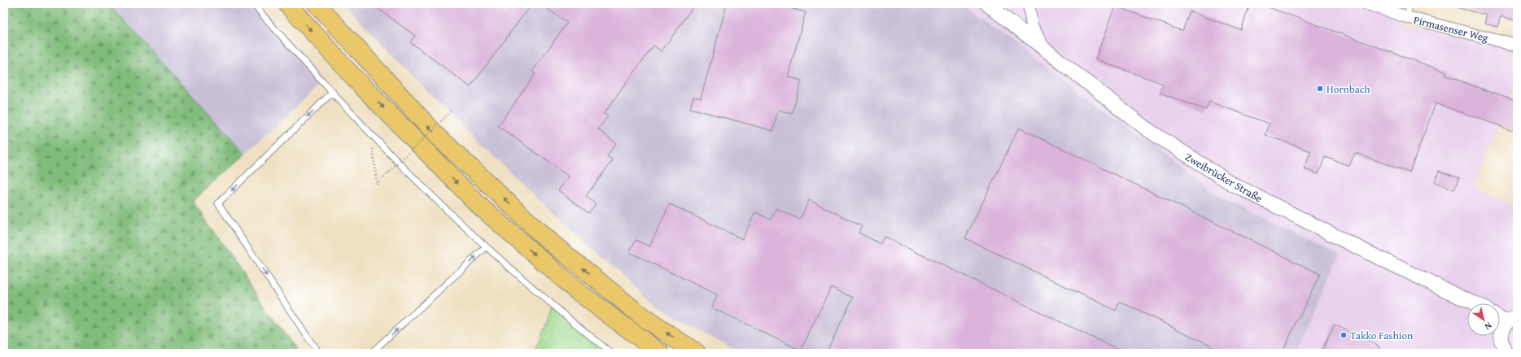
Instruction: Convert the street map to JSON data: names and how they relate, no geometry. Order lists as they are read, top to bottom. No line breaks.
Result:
{"streets":{"street":["Pirmasenser Weg","Zweibrücker Straße"]},"places":["Hornbach","Takko Fashion"],"north":"bottom right"}
